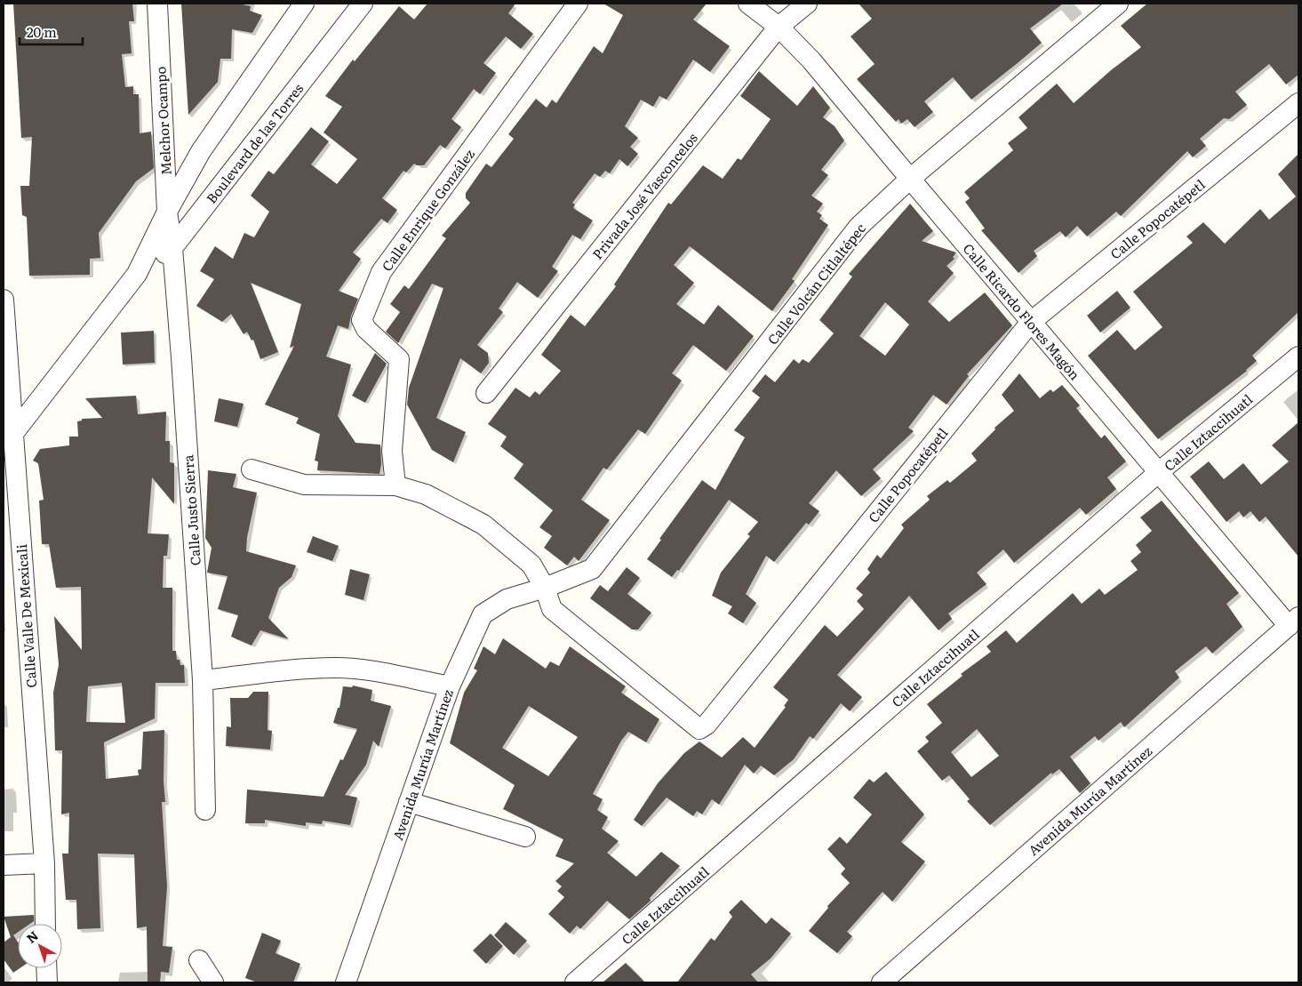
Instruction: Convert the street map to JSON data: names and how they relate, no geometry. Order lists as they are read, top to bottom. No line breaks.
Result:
{"streets":{"street":["Melchor Ocampo","Boulevard de las Torres","Privada José Vasconcelos","Calle Enrique González","Calle Popocatépetl","Calle Volcán Citlaltépec","Calle Ricardo Flores Magón","Calle Iztaccihuatl","Calle Justo Sierra","Calle Valle De Mexicali","Avenida Murúa Martínez"]},"crossings":[["Melchor Ocampo","Boulevard de las Torres"],["Melchor Ocampo","Calle Justo Sierra"],["Boulevard de las Torres","Calle Justo Sierra"],["Boulevard de las Torres","Calle Valle De Mexicali"],["Privada José Vasconcelos","Calle Ricardo Flores Magón"],["Calle Popocatépetl","Calle Volcán Citlaltépec"],["Calle Popocatépetl","Calle Ricardo Flores Magón"],["Calle Popocatépetl","Avenida Murúa Martínez"],["Calle Volcán Citlaltépec","Calle Ricardo Flores Magón"],["Calle Volcán Citlaltépec","Avenida Murúa Martínez"],["Calle Ricardo Flores Magón","Calle Iztaccihuatl"],["Calle Ricardo Flores Magón","Avenida Murúa Martínez"]],"scale_bar":"20 m","north":"top left"}
